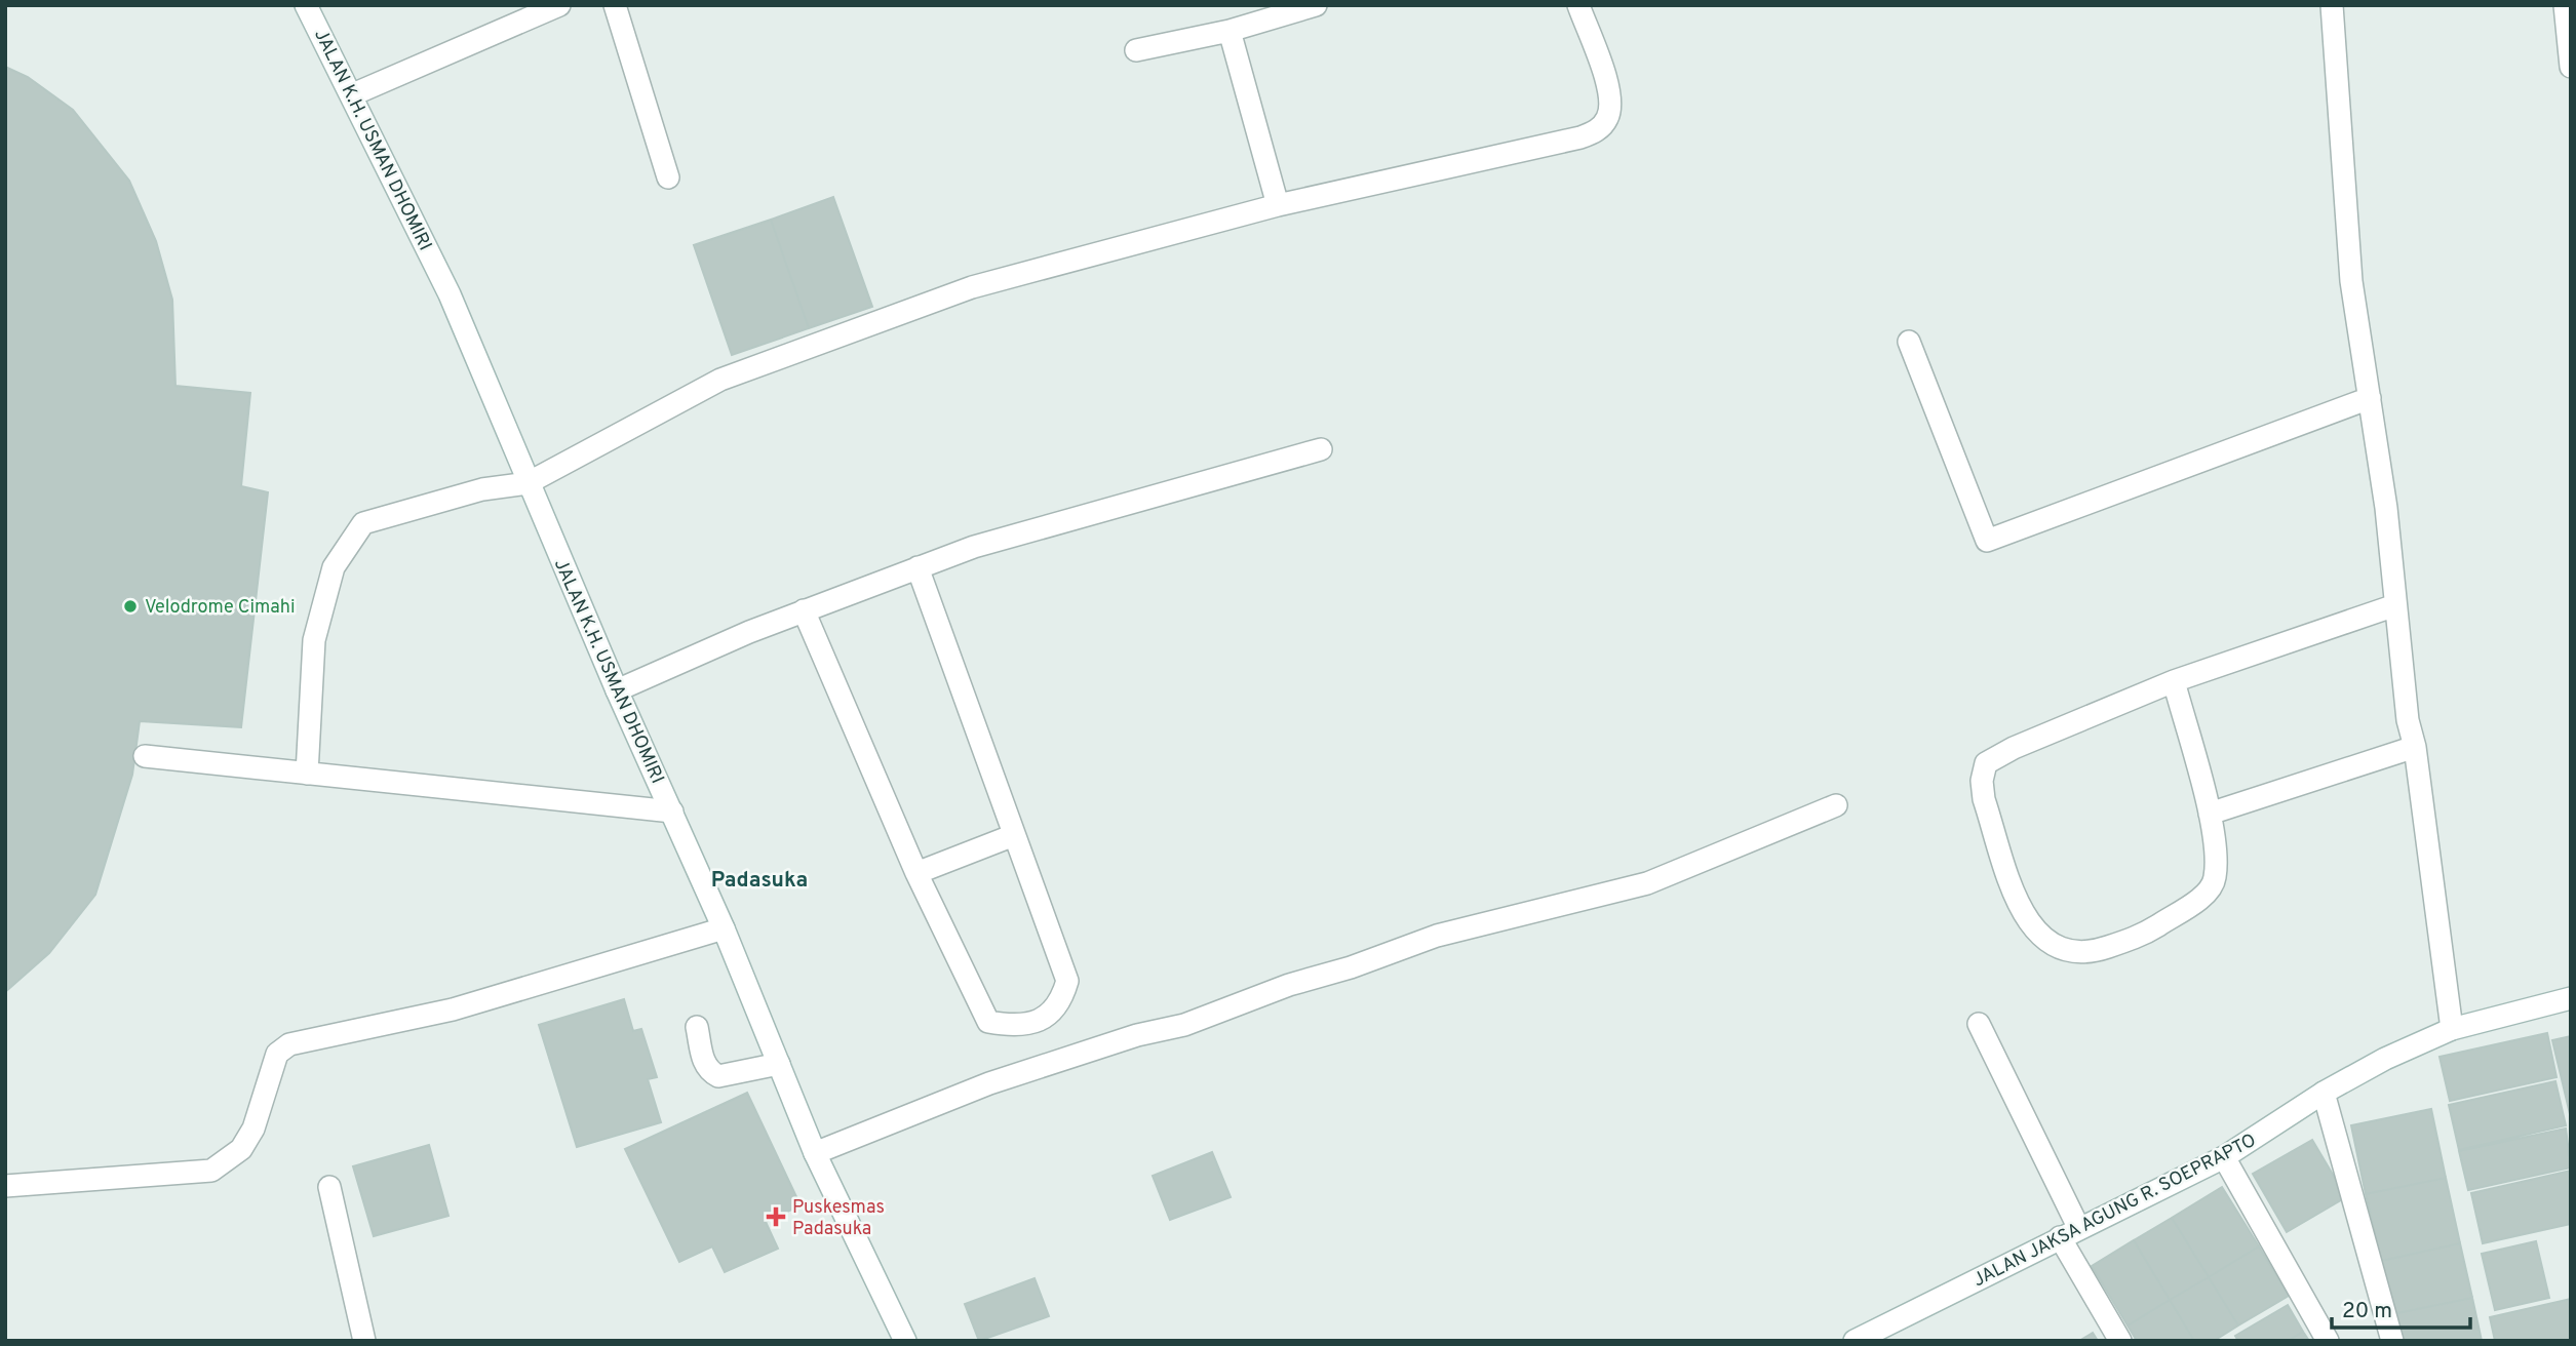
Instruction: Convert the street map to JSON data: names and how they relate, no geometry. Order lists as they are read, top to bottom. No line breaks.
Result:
{"streets":{"street":["JALAN K.H. USMAN DHOMIRI","JALAN JAKSA AGUNG R. SOEPRAPTO"]},"districts":["Padasuka"],"places":{"other":["Velodrome Cimahi"],"health":["Puskesmas Padasuka"]},"scale_bar":"20 m"}
